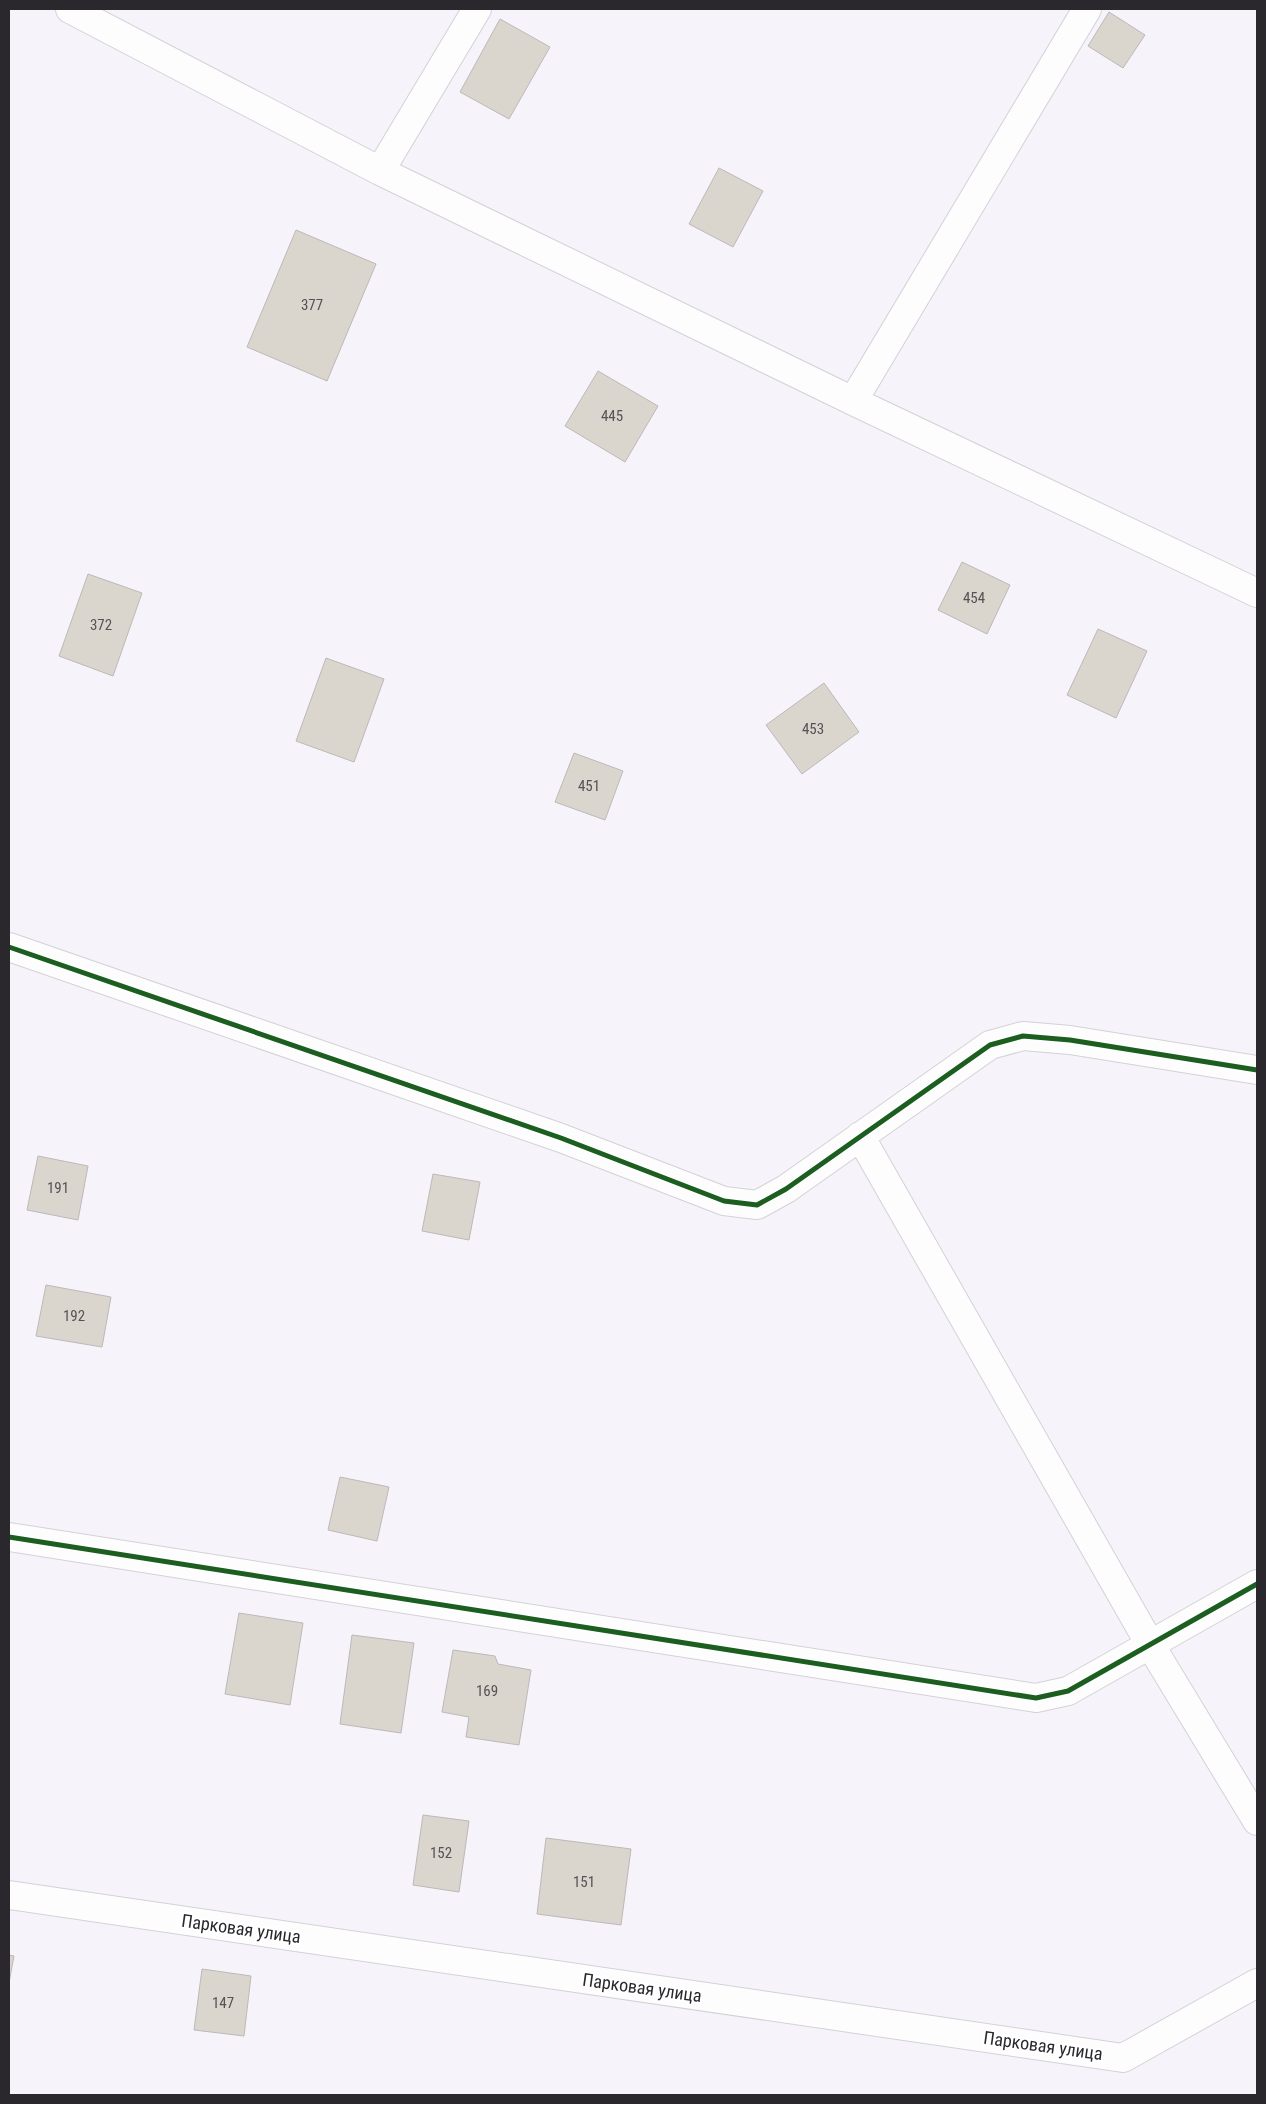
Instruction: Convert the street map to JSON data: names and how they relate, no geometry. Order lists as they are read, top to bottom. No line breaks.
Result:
{"streets":{"street":["Парковая улица"]},"house_numbers":["377","445","454","372","453","451","191","192","169","152","151","147"]}
